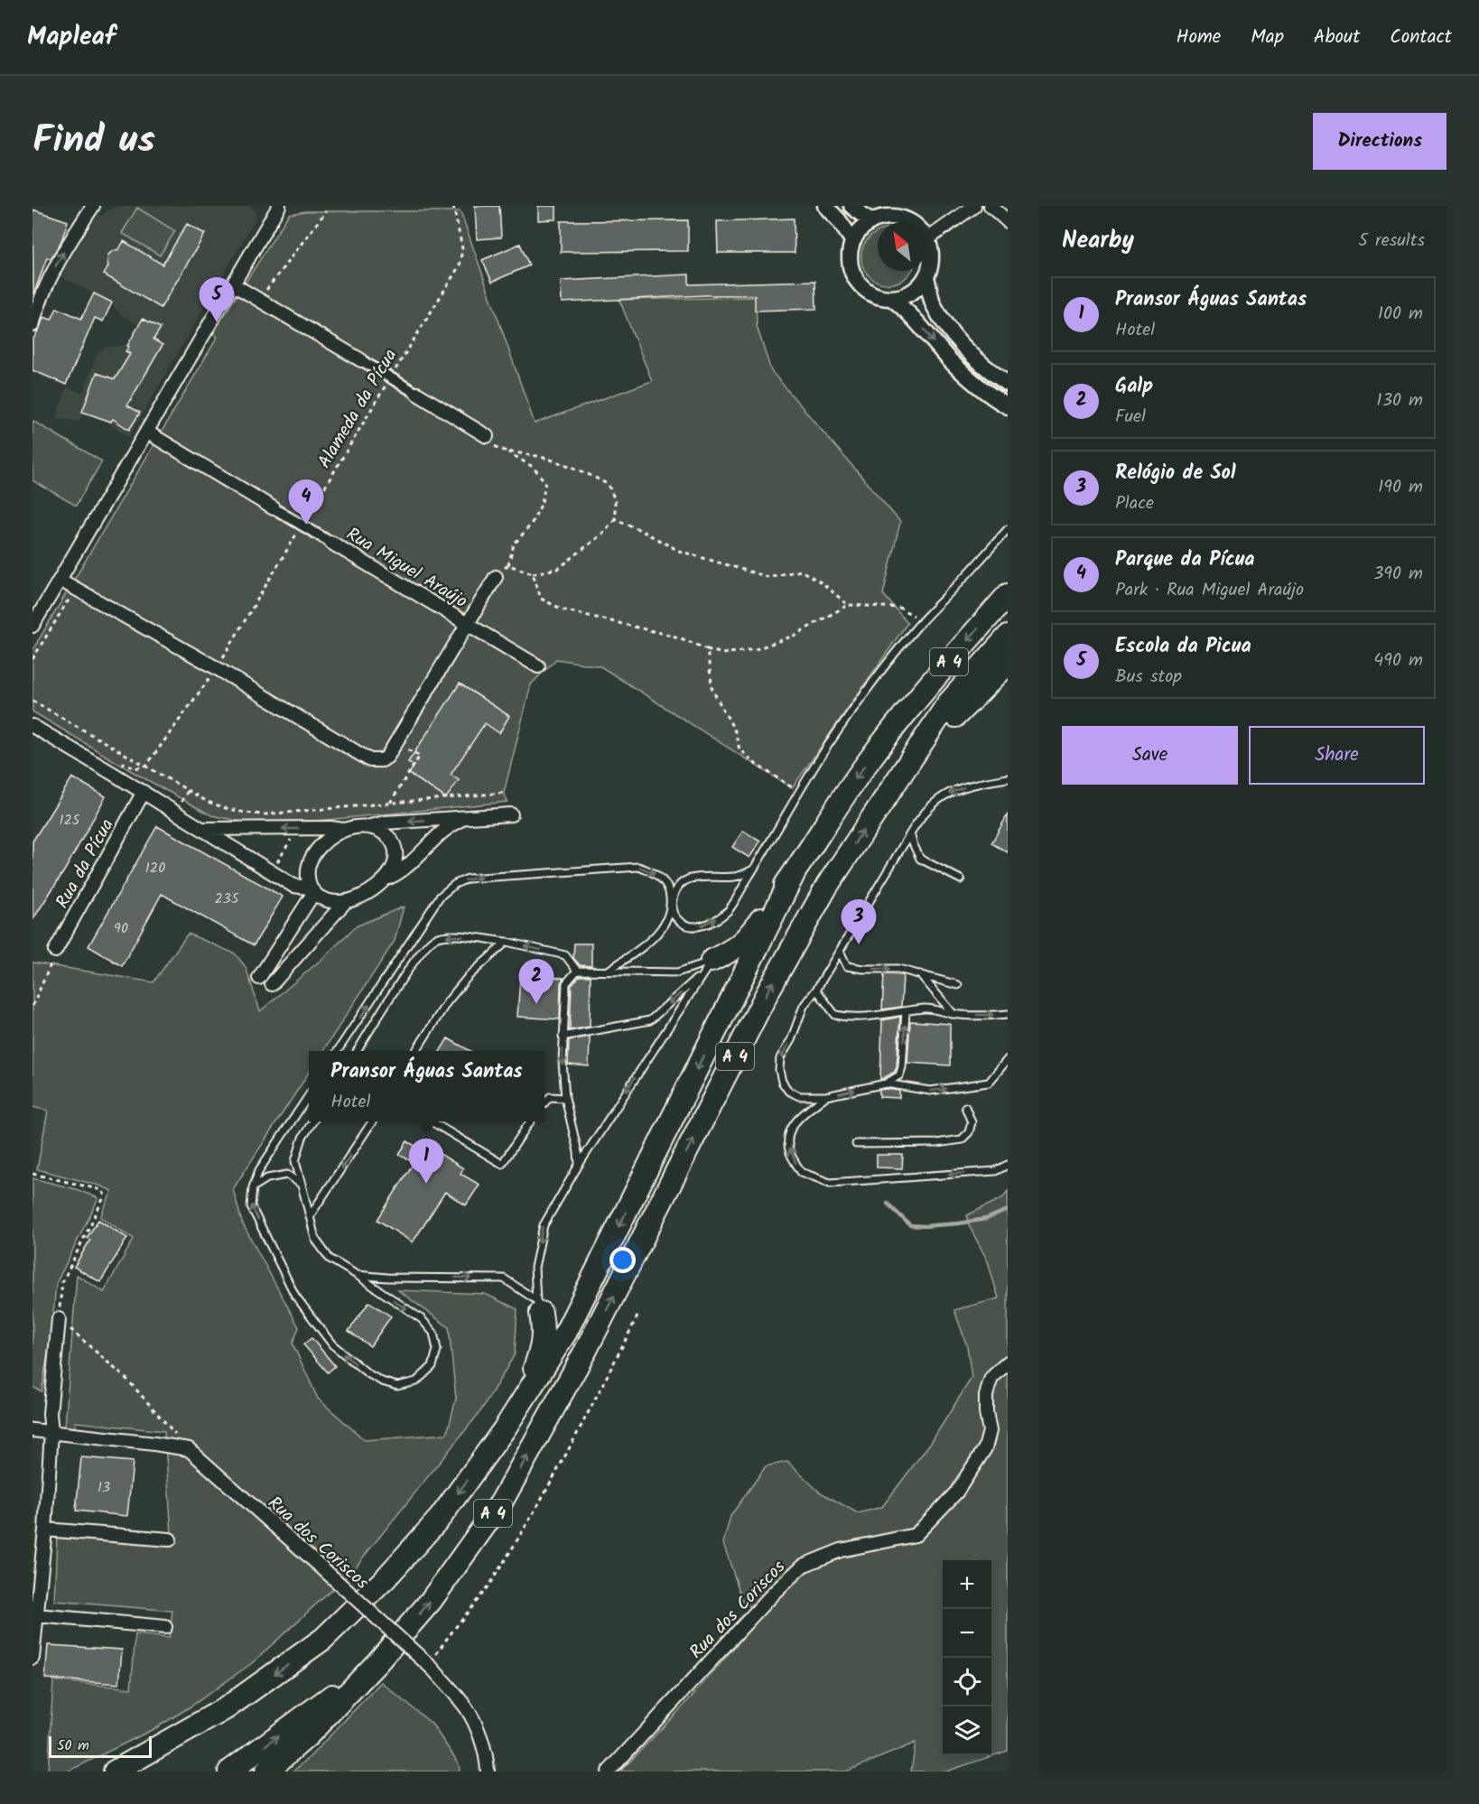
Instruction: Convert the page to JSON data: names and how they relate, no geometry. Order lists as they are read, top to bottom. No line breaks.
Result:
{"streets":{"highway":["A 4"],"street":["Rua Miguel Araújo","Rua da Pícua","Rua dos Coriscos"],"path":["Alameda da Pícua"]},"crossings":[["Alameda da Pícua","Rua Miguel Araújo"]],"house_numbers":["125","120","235","90","13"],"scale_bar":"50 m","north":"top left","page":{"header":"Mapleaf","nav":["Home","Map","About","Contact"],"title":"Find us","buttons":["Directions",["Save","Share"]],"heading":["Nearby","5 results"],"list":[{"mark":"1","name":"Pransor Águas Santas","note":"Hotel","value":"100 m"},{"mark":"2","name":"Galp","note":"Fuel","value":"130 m"},{"mark":"3","name":"Relógio de Sol","note":"Place","value":"190 m"},{"mark":"4","name":"Parque da Pícua","note":"Park · Rua Miguel Araújo","value":"390 m"},{"mark":"5","name":"Escola da Picua","note":"Bus stop","value":"490 m"}],"pins":["5","4","3","2","1"],"popup":["Pransor Águas Santas","Hotel"],"map_buttons":["+","−"],"scale":"50 m"}}
